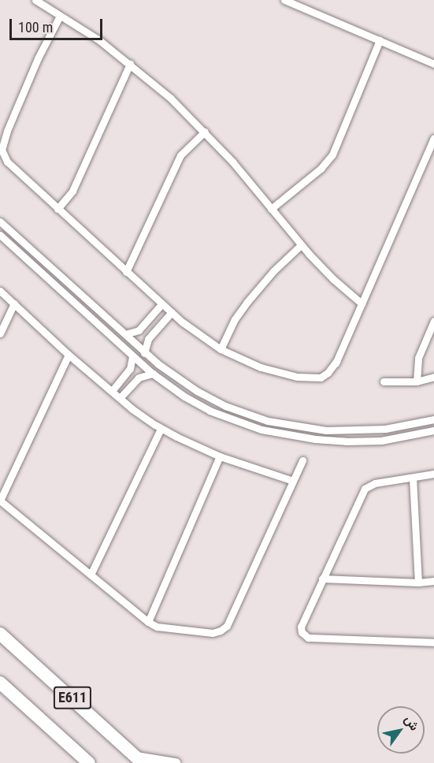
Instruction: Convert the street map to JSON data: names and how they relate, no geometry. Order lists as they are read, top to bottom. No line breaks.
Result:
{"streets":{"highway":["E611"]},"scale_bar":"100 m","north":"top right"}
